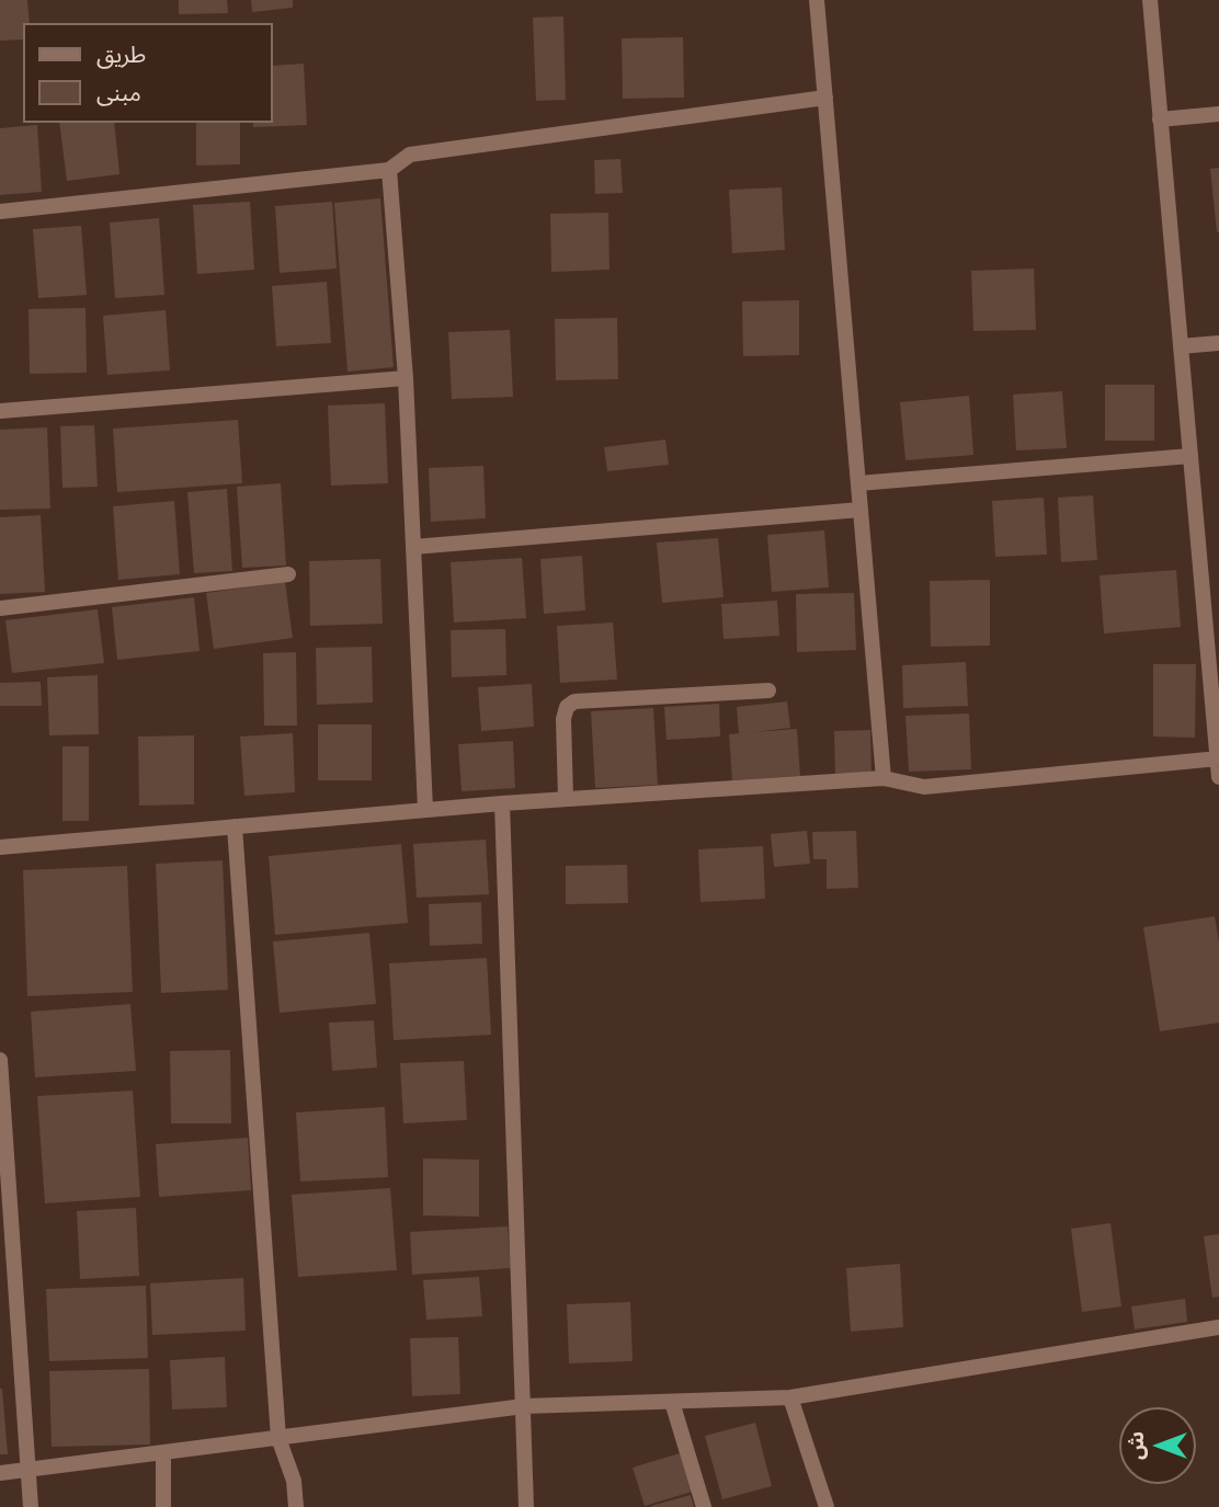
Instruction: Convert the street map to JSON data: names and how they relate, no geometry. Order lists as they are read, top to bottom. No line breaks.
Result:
{"legend":["طريق","مبنى"],"north":"left"}
